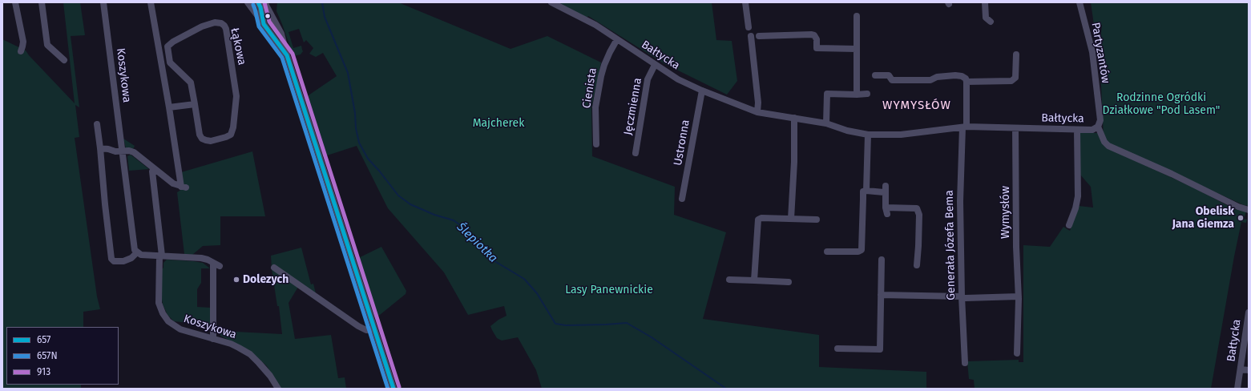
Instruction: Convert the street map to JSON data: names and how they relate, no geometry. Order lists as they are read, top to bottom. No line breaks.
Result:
{"streets":{"street":["Łąkowa","Partyzantów","Bałtycka","Koszykowa","Cienista","Jęczmienna","Ustronna","Wymysłów","Generała Józefa Bema"]},"crossings":[["Partyzantów","Bałtycka"],["Bałtycka","Cienista"],["Bałtycka","Jęczmienna"],["Bałtycka","Ustronna"],["Bałtycka","Wymysłów"],["Bałtycka","Generała Józefa Bema"]],"districts":["WYMYSŁÓW"],"water":["Ślepiotka"],"parks":["Rodzinne Ogródki Działkowe \"Pod Lasem\"","Majcherek","Lasy Panewnickie"],"places":["Obelisk Jana Giemza","Dolezych"],"lines":["transit line 657","transit line 913","transit line 657N"],"legend":["657","657N","913"]}
